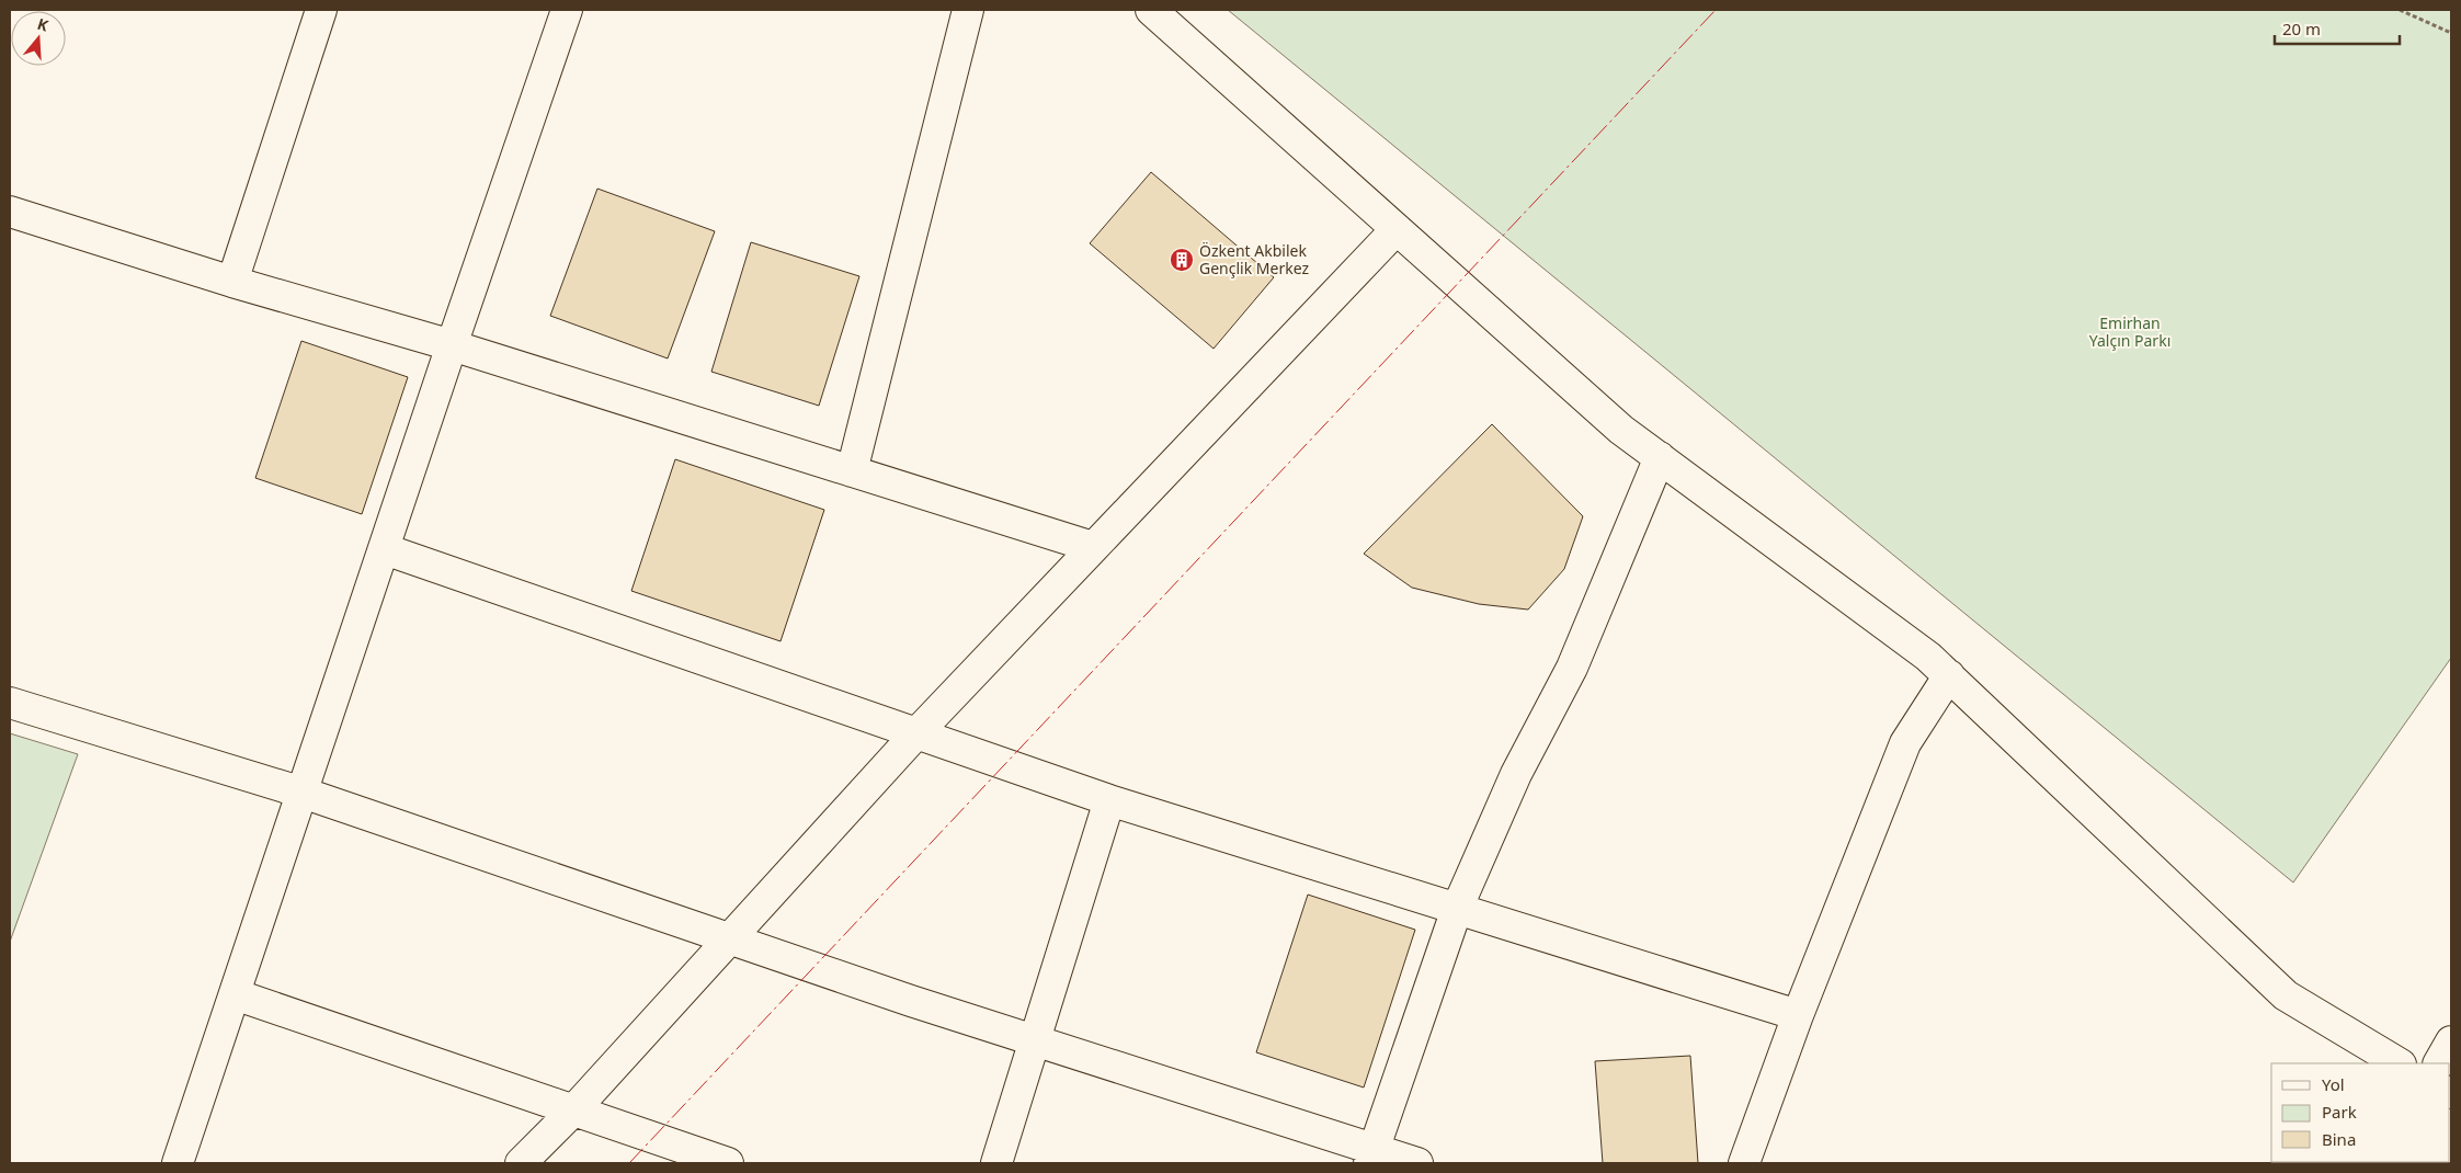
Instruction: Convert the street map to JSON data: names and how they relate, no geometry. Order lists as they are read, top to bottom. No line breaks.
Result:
{"parks":["Emirhan Yalçın Parkı"],"places":{"building":["Özkent Akbilek Gençlik Merkez"]},"legend":["Yol","Park","Bina"],"scale_bar":"20 m","north":"top"}
